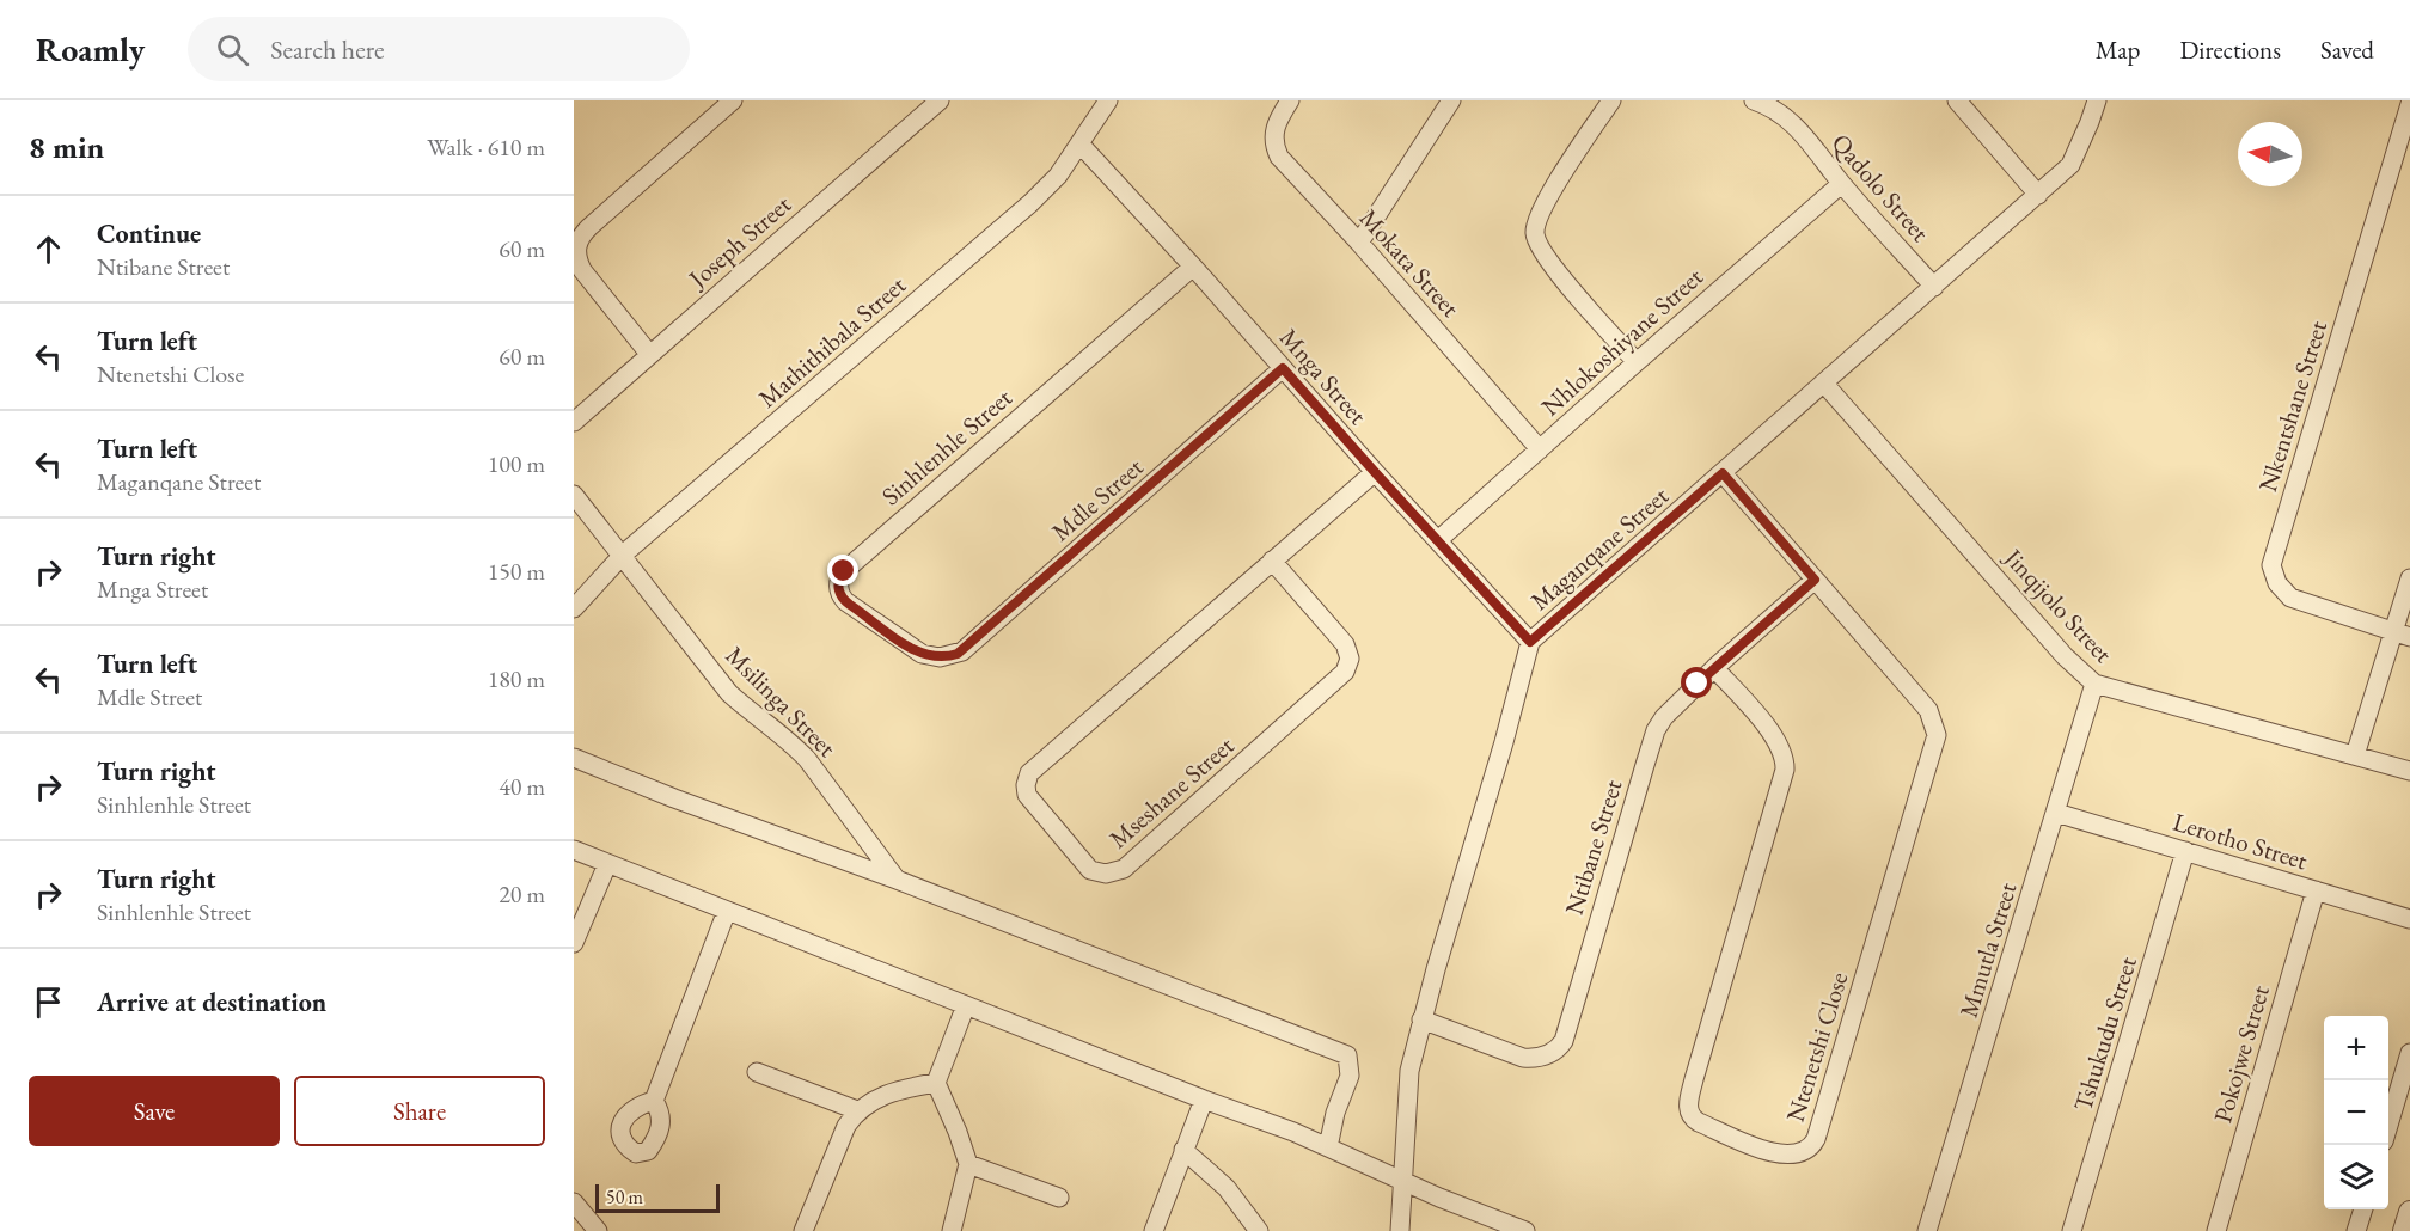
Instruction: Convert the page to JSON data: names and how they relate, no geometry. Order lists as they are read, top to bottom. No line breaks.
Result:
{"streets":{"street":["Qadolo Street","Joseph Street","Mokata Street","Mathithibala Street","Nhlokoshiyane Street","Mnga Street","Nkentshane Street","Sinhlenhle Street","Mdle Street","Maganqane Street","Jinqijolo Street","Msilinga Street","Mseshane Street","Lerotho Street","Ntibane Street","Mmutla Street","Tshukudu Street","Ntenetshi Close","Pokojwe Street"]},"crossings":[["Qadolo Street","Nhlokoshiyane Street"],["Qadolo Street","Maganqane Street"],["Mokata Street","Nhlokoshiyane Street"],["Mathithibala Street","Mnga Street"],["Mathithibala Street","Msilinga Street"],["Nhlokoshiyane Street","Mnga Street"],["Mnga Street","Sinhlenhle Street"],["Mnga Street","Mdle Street"],["Mnga Street","Maganqane Street"],["Mnga Street","Mseshane Street"],["Sinhlenhle Street","Mdle Street"],["Maganqane Street","Jinqijolo Street"],["Maganqane Street","Ntibane Street"],["Maganqane Street","Ntenetshi Close"],["Jinqijolo Street","Mmutla Street"],["Lerotho Street","Mmutla Street"],["Lerotho Street","Tshukudu Street"],["Lerotho Street","Pokojwe Street"],["Ntibane Street","Ntenetshi Close"]],"scale_bar":"50 m","north":"left","page":{"header":"Roamly","search":"Search here","nav":["Map","Directions","Saved"],"heading":["8 min","Walk · 610 m"],"list":[["Continue","Ntibane Street","60 m"],["Turn left","Ntenetshi Close","60 m"],["Turn left","Maganqane Street","100 m"],["Turn right","Mnga Street","150 m"],["Turn left","Mdle Street","180 m"],["Turn right","Sinhlenhle Street","40 m"],["Turn right","Sinhlenhle Street","20 m"],"Arrive at destination"],"map_buttons":["+","−"],"buttons":["Save","Share"],"scale":"50 m"}}
